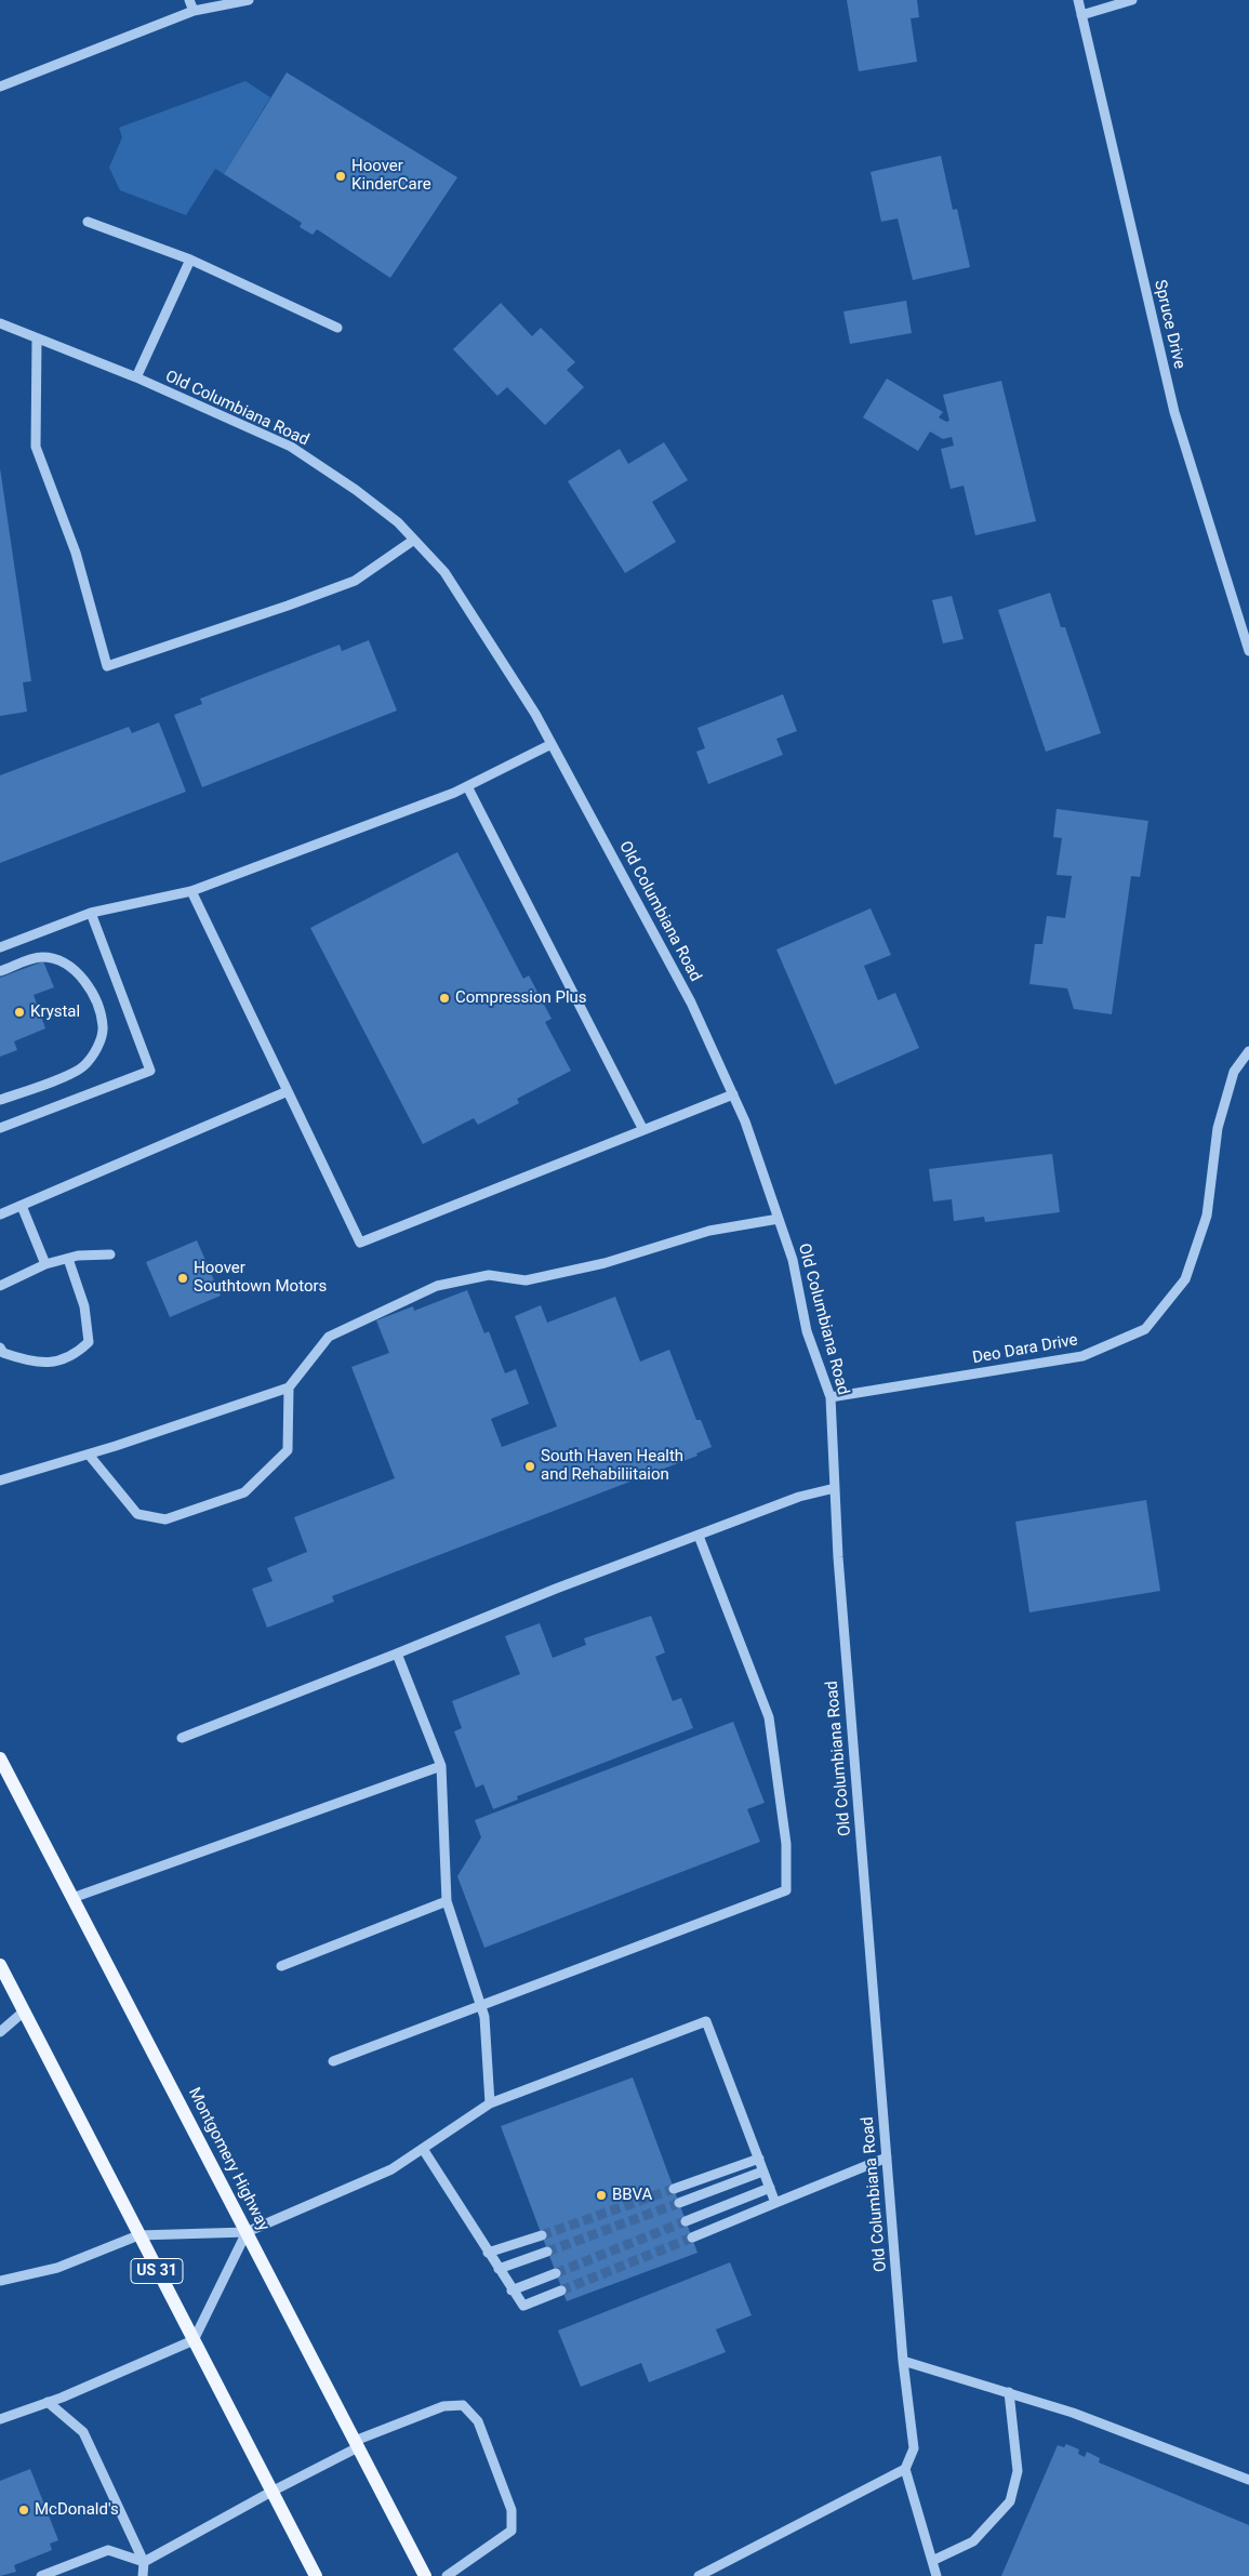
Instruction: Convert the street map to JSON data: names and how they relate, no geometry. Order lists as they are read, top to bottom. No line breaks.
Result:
{"streets":{"main road":["Montgomery Highway","US 31"],"street":["Spruce Drive","Old Columbiana Road","Deo Dara Drive"]},"crossings":[["Old Columbiana Road","Deo Dara Drive"]],"places":["Hoover KinderCare","Compression Plus","Krystal","Hoover Southtown Motors","South Haven Health and Rehabiliitaion","BBVA","McDonald's"]}
